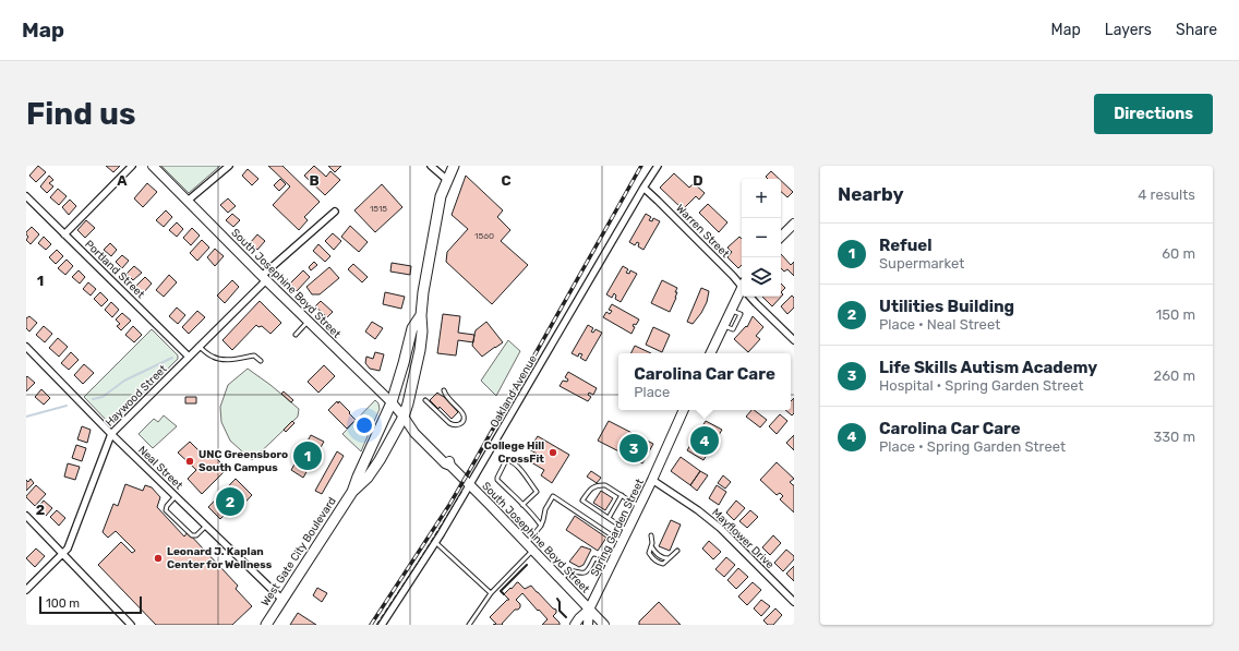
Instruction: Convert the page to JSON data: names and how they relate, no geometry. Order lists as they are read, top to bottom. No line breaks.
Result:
{"streets":{"main road":["South Josephine Boyd Street","Spring Garden Street","West Gate City Boulevard"],"street":["Warren Street","Portland Street","Oakland Avenue","Haywood Street","Neal Street","Mayflower Drive"]},"crossings":[["Warren Street","Oakland Avenue"],["Portland Street","Haywood Street"],["South Josephine Boyd Street","Oakland Avenue"],["South Josephine Boyd Street","Haywood Street"],["South Josephine Boyd Street","Spring Garden Street"],["South Josephine Boyd Street","West Gate City Boulevard"],["Haywood Street","Neal Street"],["Neal Street","West Gate City Boulevard"],["Spring Garden Street","Mayflower Drive"]],"places":["College Hill CrossFit","UNC Greensboro South Campus","Leonard J. Kaplan Center for Wellness"],"house_numbers":["1515","1560"],"scale_bar":"100 m","page":{"header":"Map","nav":["Map","Layers","Share"],"buttons":"Directions","title":"Find us","heading":["Nearby","4 results"],"map_buttons":["+","−"],"list":[{"mark":"1","name":"Refuel","note":"Supermarket","value":"60 m"},{"mark":"2","name":"Utilities Building","note":"Place · Neal Street","value":"150 m"},{"mark":"3","name":"Life Skills Autism Academy","note":"Hospital · Spring Garden Street","value":"260 m"},{"mark":"4","name":"Carolina Car Care","note":"Place · Spring Garden Street","value":"330 m"}],"popup":["Carolina Car Care","Place"],"pins":["4","3","1","2"],"scale":"100 m"},"grid":{"columns":["A","B","C","D"],"rows":["1","2"]}}
